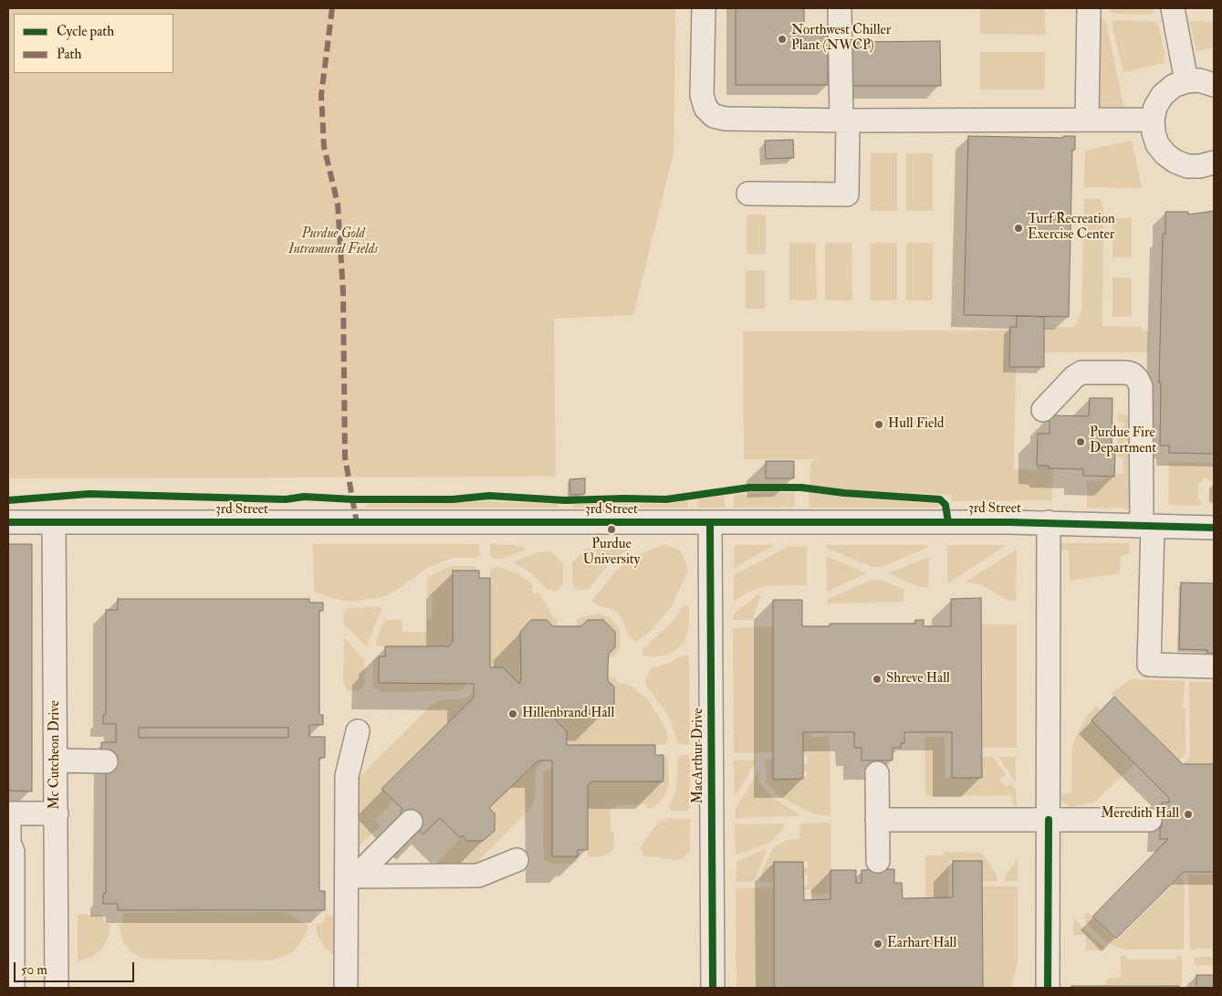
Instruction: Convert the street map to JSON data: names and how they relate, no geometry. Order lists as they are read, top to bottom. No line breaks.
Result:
{"streets":{"street":["3rd Street","Mc Cutcheon Drive","MacArthur Drive"]},"crossings":[["3rd Street","Mc Cutcheon Drive"],["3rd Street","MacArthur Drive"]],"parks":["Purdue Gold Intramural Fields"],"places":["Northwest Chiller Plant (NWCP)","Turf Recreation Exercise Center","Hull Field","Purdue Fire Department","Purdue University","Shreve Hall","Hillenbrand Hall","Meredith Hall","Earhart Hall"],"legend":["Cycle path","Path"],"scale_bar":"50 m"}
